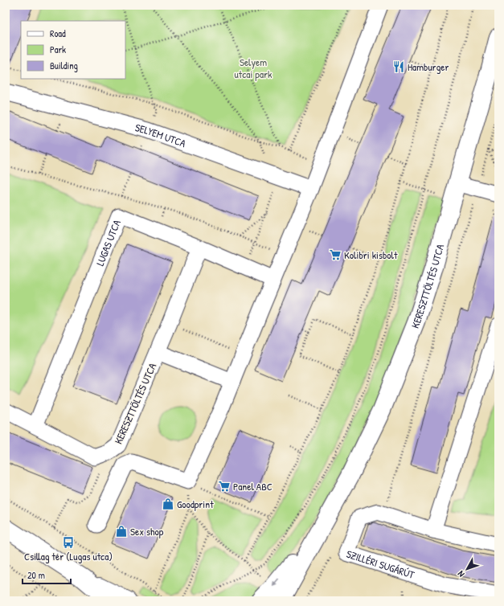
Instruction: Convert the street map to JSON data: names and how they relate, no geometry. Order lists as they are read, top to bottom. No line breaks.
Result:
{"streets":{"street":["SELYEM UTCA","LUGAS UTCA","KERESZTTÖLTÉS UTCA","SZILLÉRI SUGÁRÚT"]},"crossings":[["LUGAS UTCA","KERESZTTÖLTÉS UTCA"]],"parks":["Selyem utcai park"],"places":{"restaurant":["Hamburger"],"supermarket":["Kolibri kisbolt","Panel ABC"],"shop":["Goodprint","Sex shop"],"bus stop":["Csillag tér (Lugas utca)"]},"legend":["Road","Park","Building"],"scale_bar":"20 m","north":"bottom left"}
